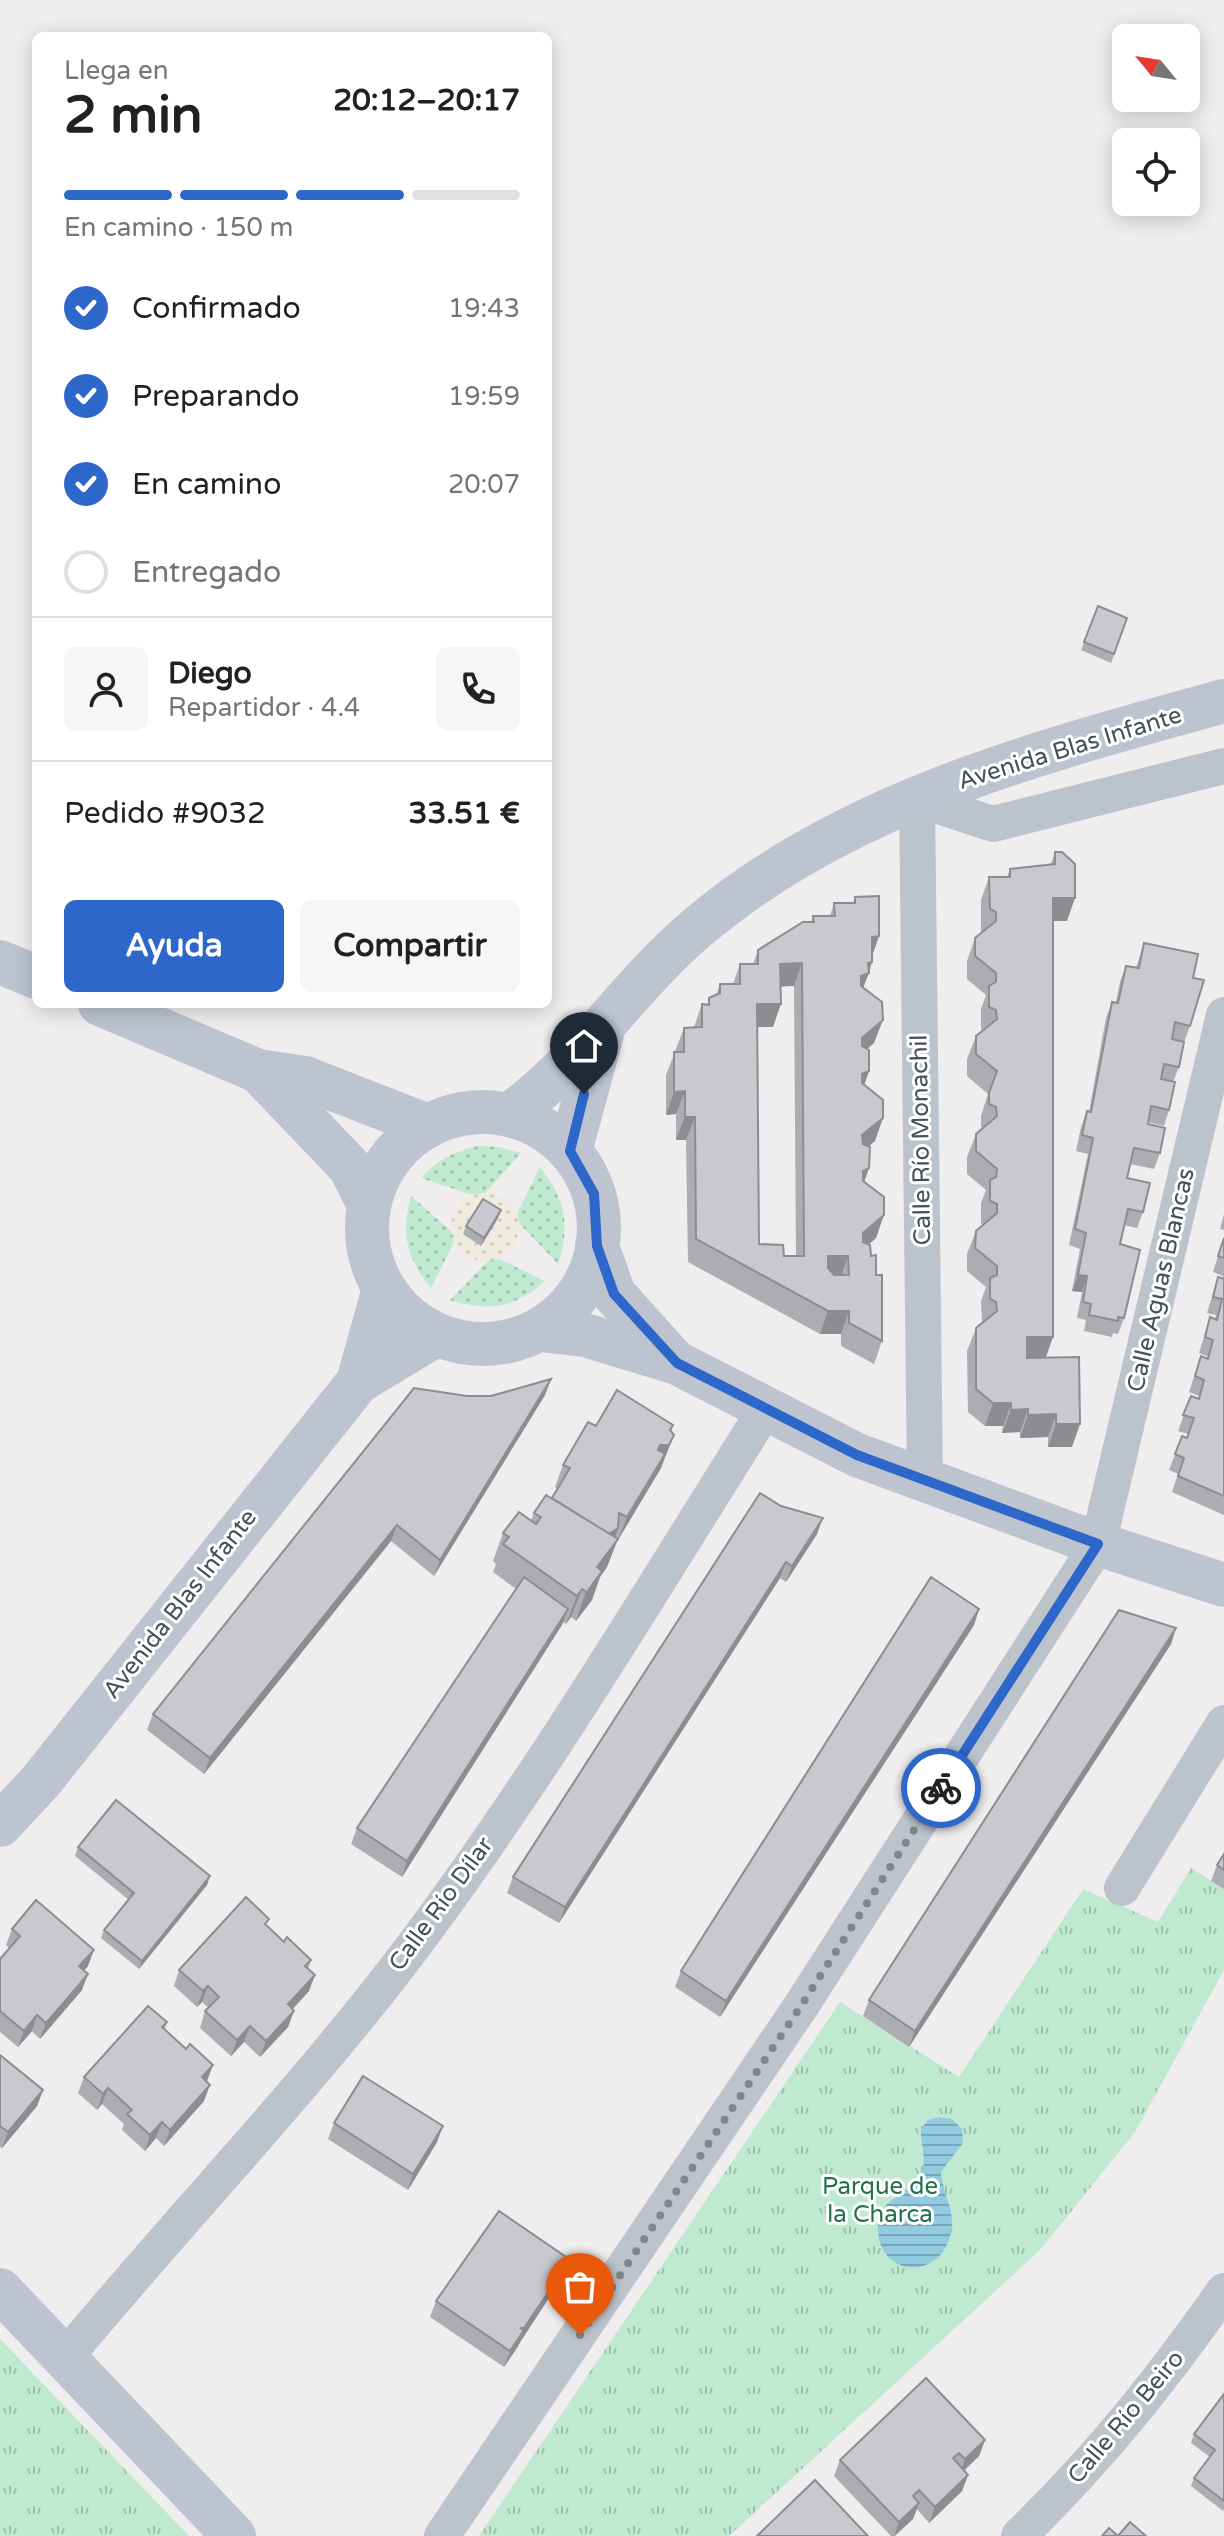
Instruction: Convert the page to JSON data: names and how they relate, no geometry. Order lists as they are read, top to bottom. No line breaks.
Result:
{"streets":{"street":["Avenida Blas Infante","Calle Río Monachil","Calle Aguas Blancas","Calle Río Dílar","Calle Río Beiro"]},"crossings":[["Avenida Blas Infante","Calle Río Monachil"]],"parks":["Parque de la Charca"],"north":"top left","page":{"heading":["2 min","Llega en","20:12–20:17"],"panel":["Diego","Repartidor · 4.4","Pedido #9032","33.51 €"],"bar":"En camino · 150 m","list":[["Confirmado","19:43"],["Preparando","19:59"],["En camino","20:07"],"Entregado"],"buttons":["Ayuda","Compartir"]}}
